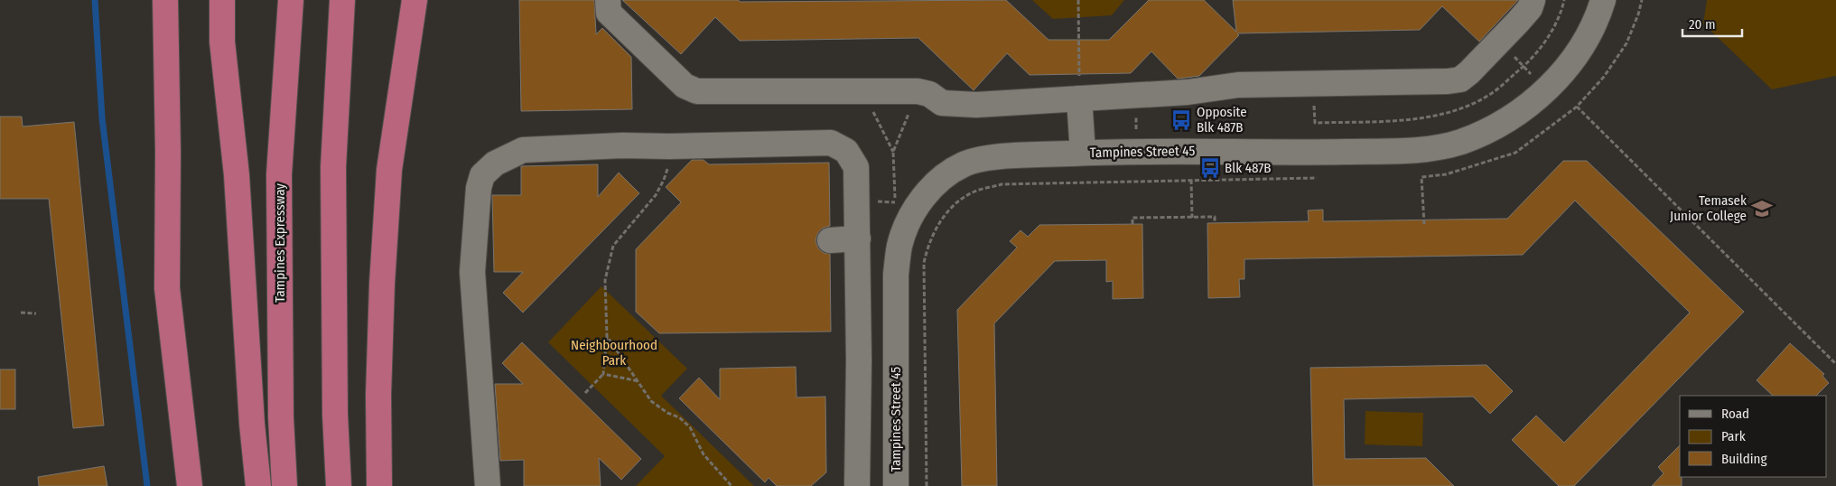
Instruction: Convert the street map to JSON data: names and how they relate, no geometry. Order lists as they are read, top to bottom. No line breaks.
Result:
{"streets":{"highway":["Tampines Expressway"],"street":["Tampines Street 45"]},"parks":["Neighbourhood Park"],"places":{"bus stop":["Opposite Blk 487B","Blk 487B"],"school or university":["Temasek Junior College"]},"legend":["Road","Park","Building"],"scale_bar":"20 m"}
